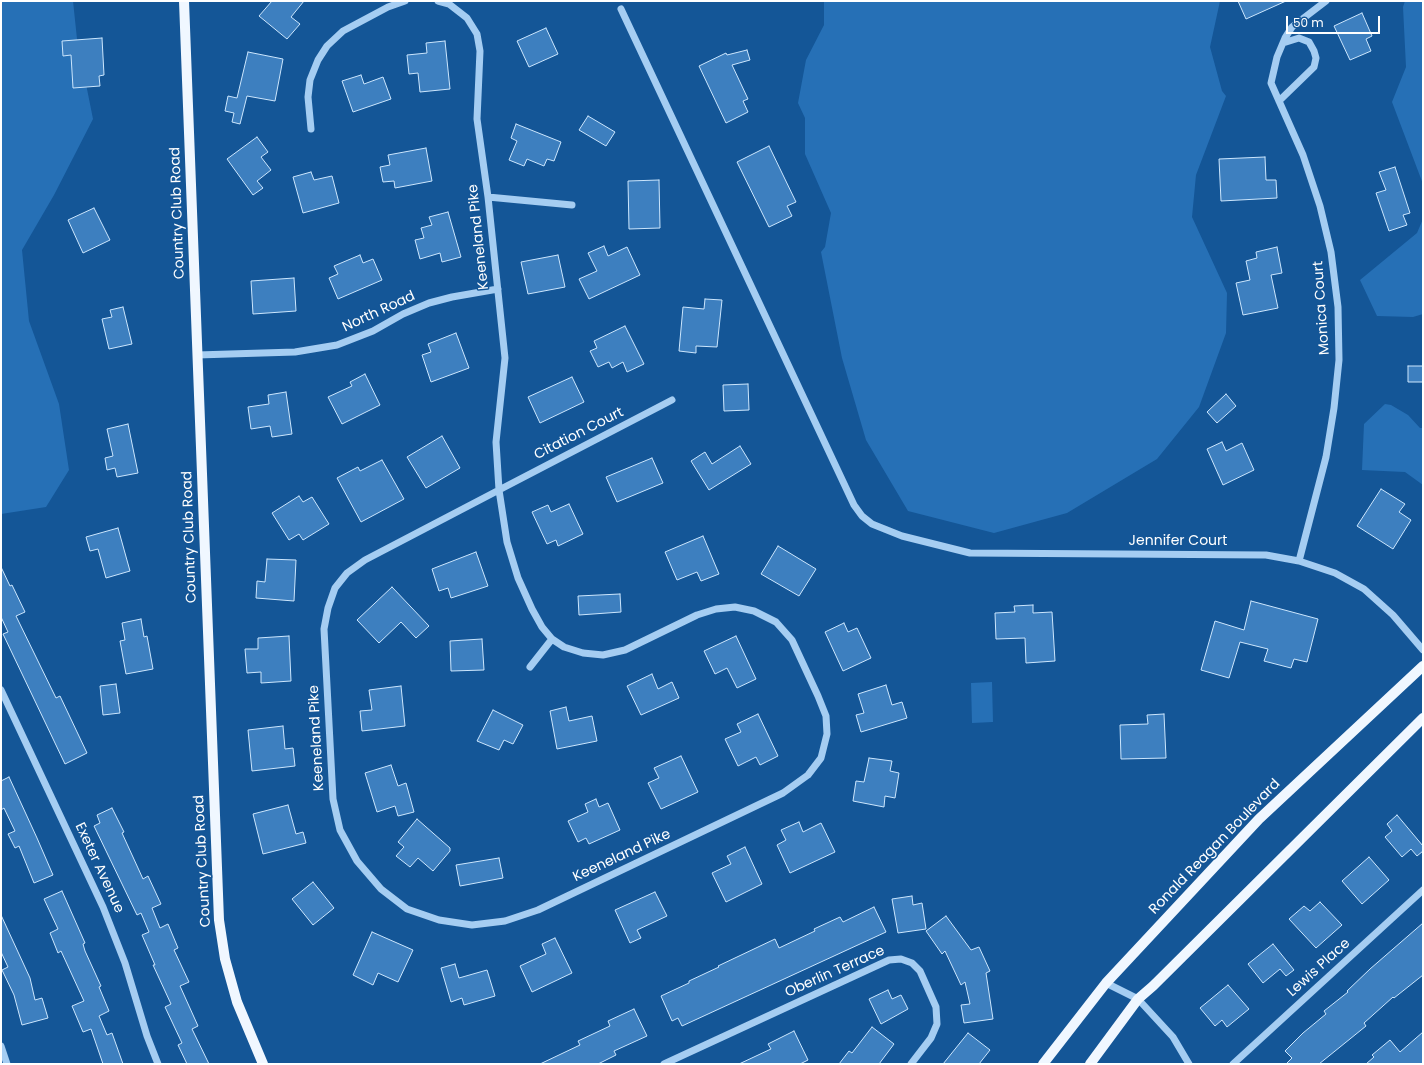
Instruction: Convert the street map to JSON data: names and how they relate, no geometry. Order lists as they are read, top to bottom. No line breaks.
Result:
{"streets":{"main road":["Country Club Road","Ronald Reagan Boulevard"],"street":["Keeneland Pike","Monica Court","North Road","Citation Court","Jennifer Court","Exeter Avenue","Lewis Place","Oberlin Terrace"]},"crossings":[["Country Club Road","North Road"],["Keeneland Pike","North Road"],["Keeneland Pike","Citation Court"],["Monica Court","Jennifer Court"]],"scale_bar":"50 m"}
